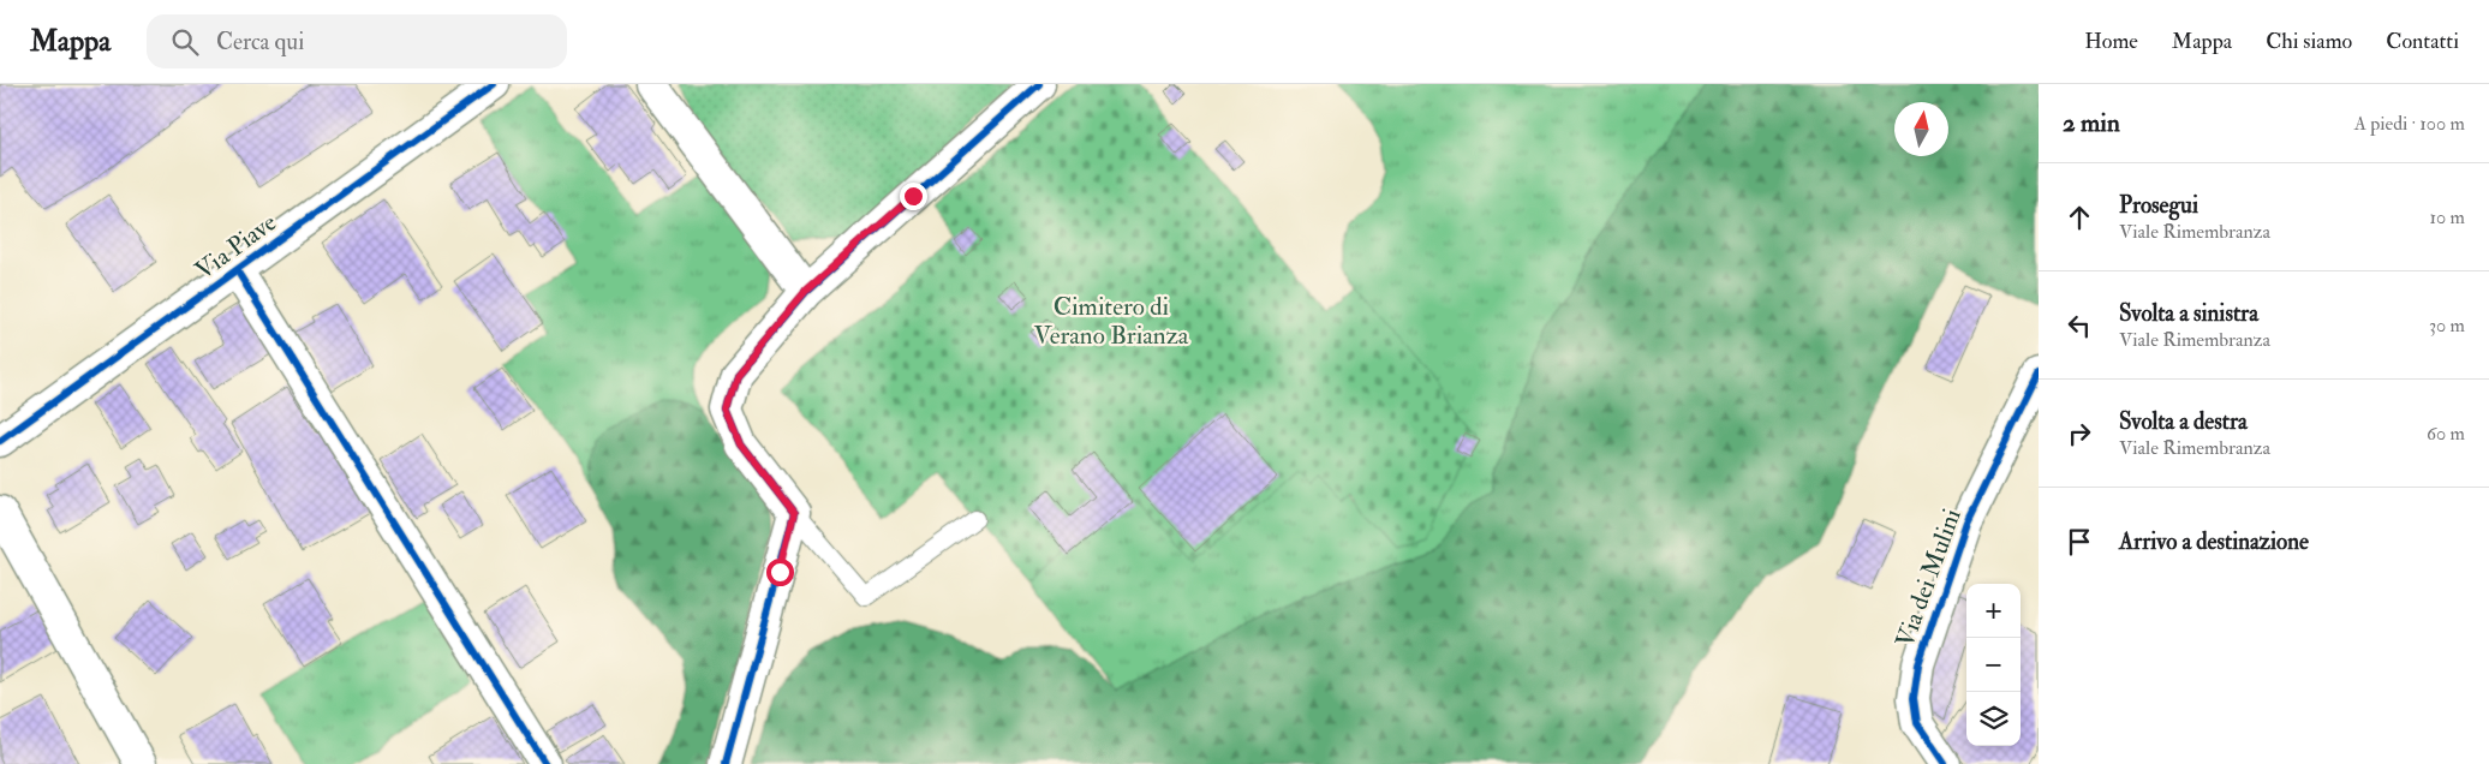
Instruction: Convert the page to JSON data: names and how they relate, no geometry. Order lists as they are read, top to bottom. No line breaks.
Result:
{"streets":{"street":["Via Piave","Via dei Mulini"]},"parks":["Cimitero di Verano Brianza"],"north":"top","page":{"header":"Mappa","search":"Cerca qui","nav":["Home","Mappa","Chi siamo","Contatti"],"heading":["2 min","A piedi · 100 m"],"list":[["Prosegui","Viale Rimembranza","10 m"],["Svolta a sinistra","Viale Rimembranza","30 m"],["Svolta a destra","Viale Rimembranza","60 m"],"Arrivo a destinazione"],"map_buttons":["+","−"]}}
